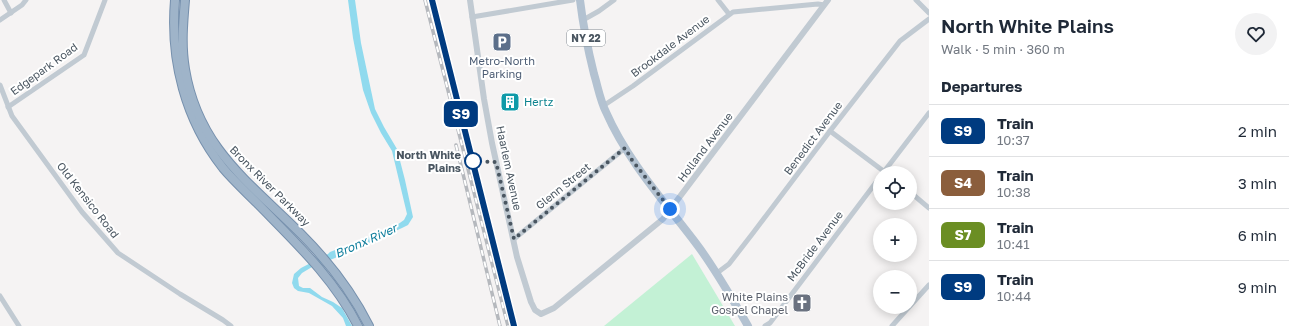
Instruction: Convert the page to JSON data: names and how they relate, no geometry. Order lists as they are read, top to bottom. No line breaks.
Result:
{"streets":{"highway":["Bronx River Parkway"],"main road":["NY 22"],"street":["Brookdale Avenue","Edgepark Road","Benedict Avenue","Holland Avenue","Haarlem Avenue","Glenn Street","Old Kensico Road","McBride Avenue"]},"crossings":[["NY 22","Brookdale Avenue"],["NY 22","Benedict Avenue"],["NY 22","Holland Avenue"],["NY 22","Glenn Street"],["Brookdale Avenue","Holland Avenue"],["Edgepark Road","Old Kensico Road"],["Holland Avenue","Haarlem Avenue"],["Haarlem Avenue","Glenn Street"]],"water":["Bronx River"],"places":{"parking":["Metro-North Parking"],"building":["Hertz"],"other":["North White Plains"],"church":["White Plains Gospel Chapel"]},"page":{"on_map":"S9","heading":[["North White Plains","Walk · 5 min · 360 m"],"Departures"],"list":[{"mark":"S9","name":"Train","note":"10:37","value":"2 min"},{"mark":"S4","name":"Train","note":"10:38","value":"3 min"},{"mark":"S7","name":"Train","note":"10:41","value":"6 min"},{"mark":"S9","name":"Train","note":"10:44","value":"9 min"}],"map_buttons":["+","−"]}}
